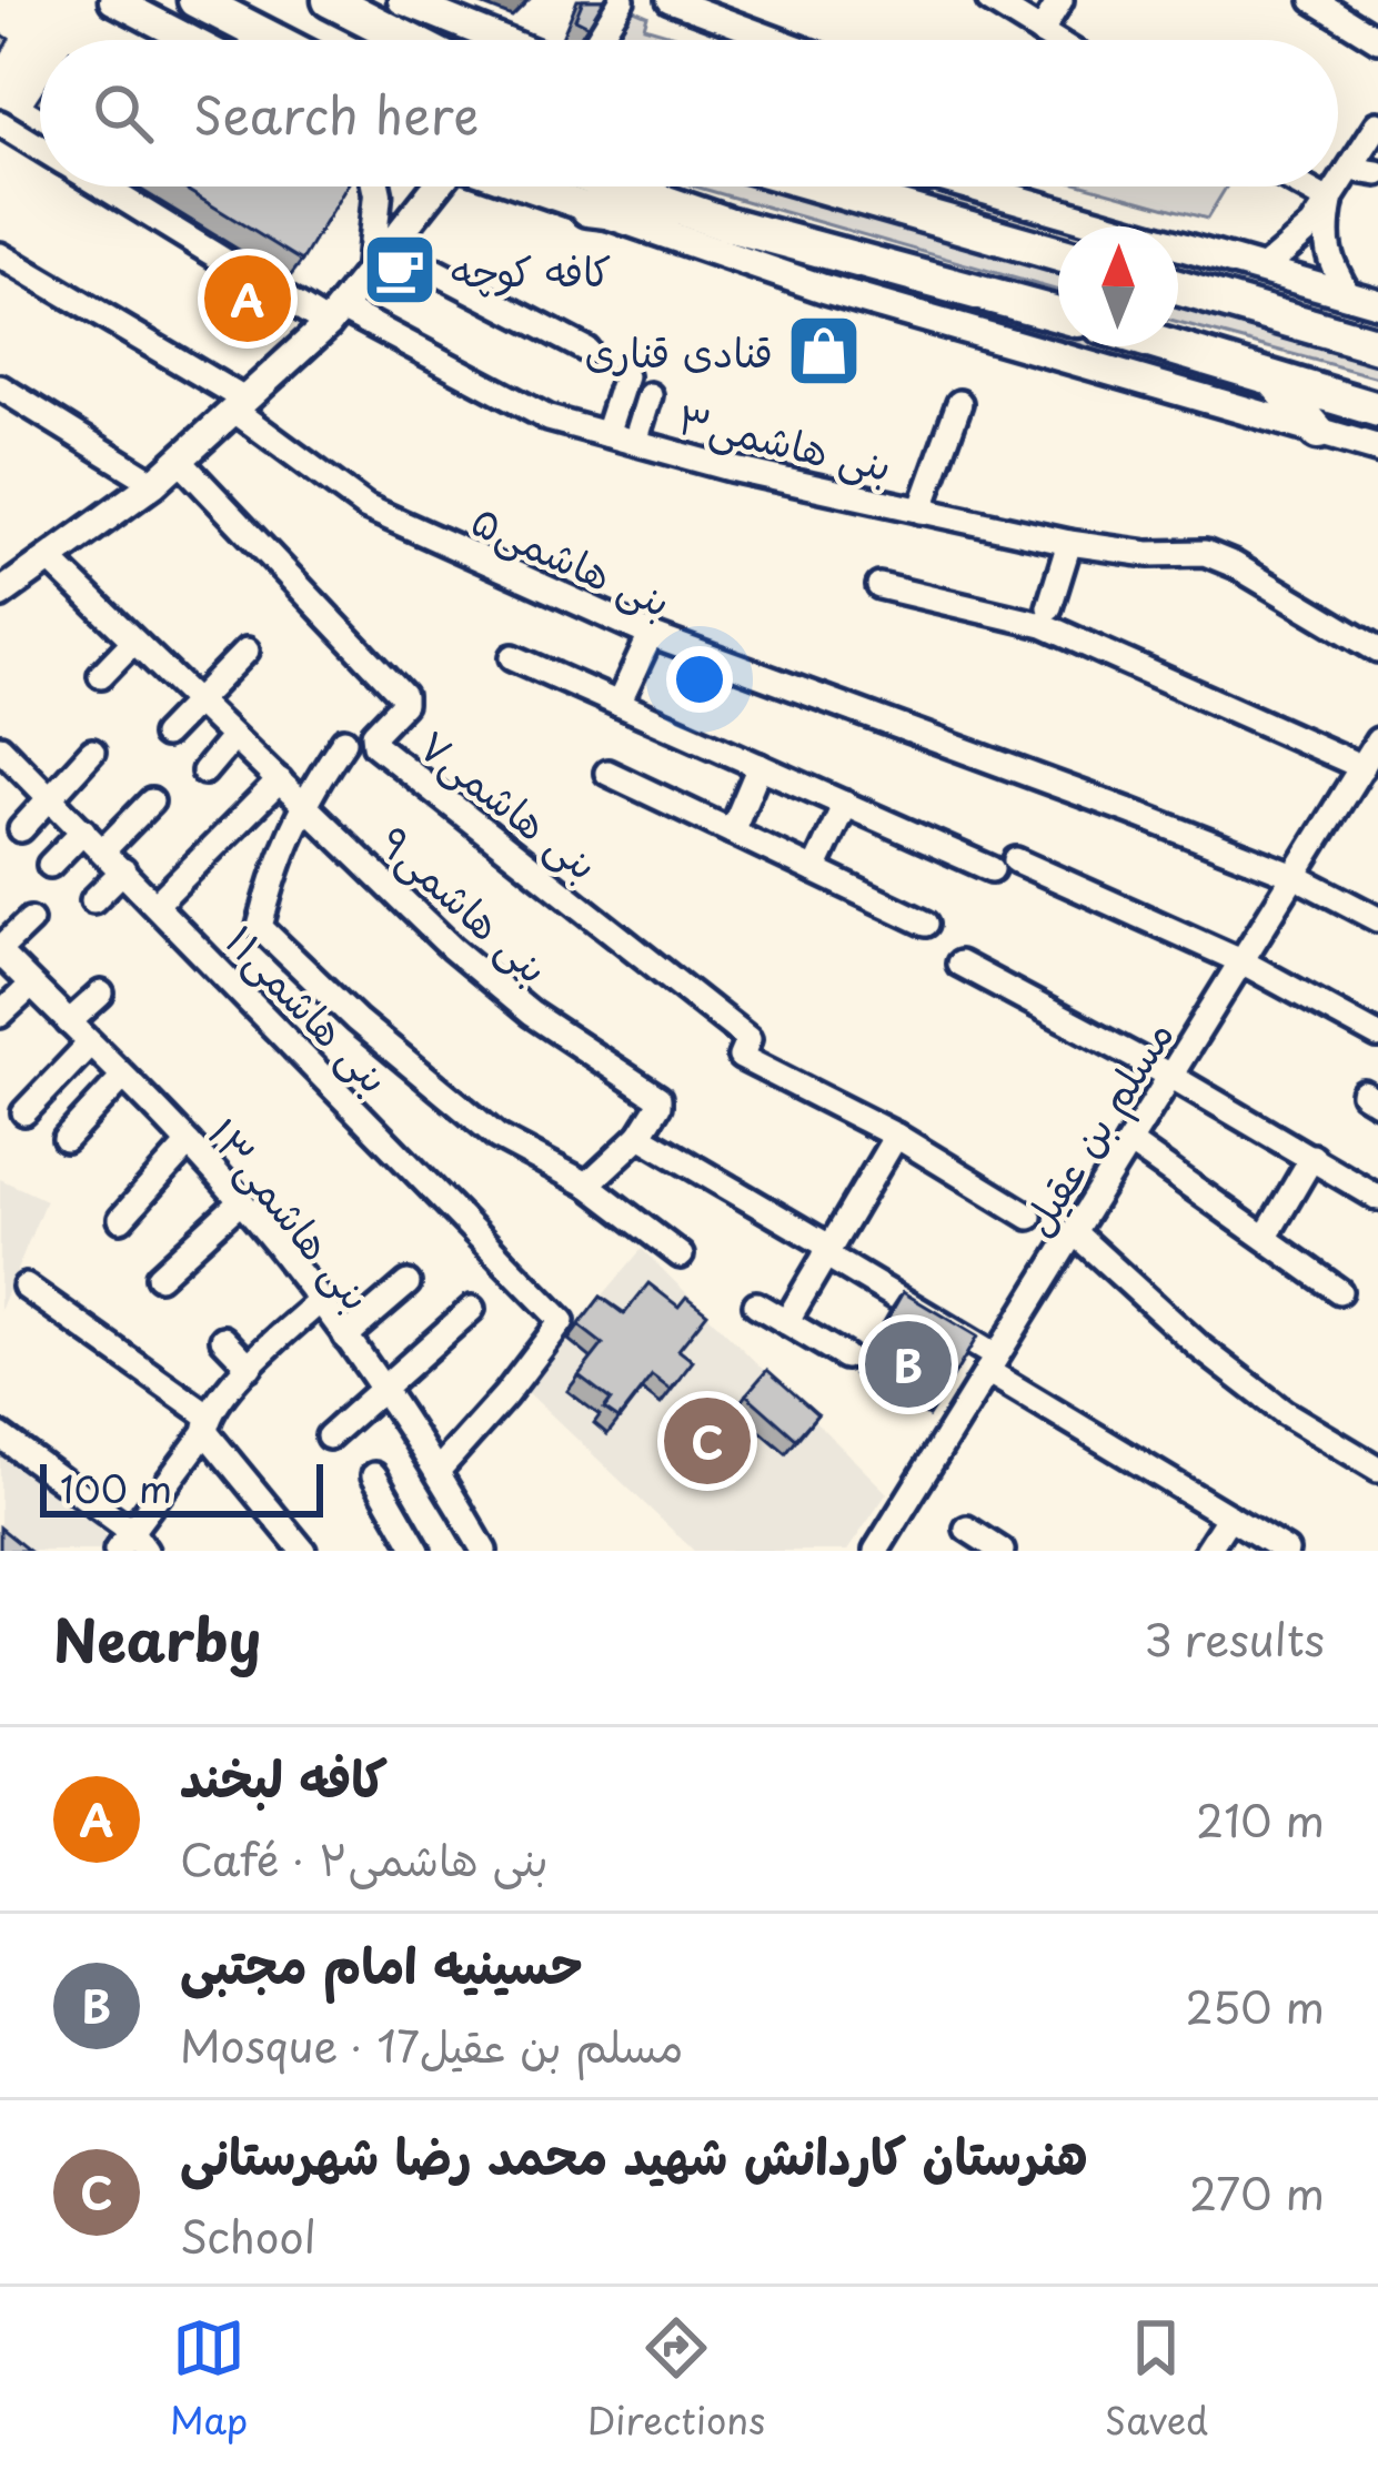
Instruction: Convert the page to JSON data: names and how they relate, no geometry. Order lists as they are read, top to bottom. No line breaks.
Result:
{"streets":{"street":["بنی هاشمی۳","بنی هاشمی۵","بنی هاشمی۷","بنی هاشمی۹","بنی هاشمی۱۱","مسلم بن عقیل","بنی هاشمی۱۳"]},"crossings":[["بنی هاشمی۵","مسلم بن عقیل"],["بنی هاشمی۱۱","بنی هاشمی۱۳"]],"places":{"cafe":["کافه کوچه"],"shop":["قنادی قناری"]},"scale_bar":"100 m","north":"top","page":{"search":"Search here","pins":["A","B","C"],"scale":"100 m","heading":["Nearby","3 results"],"list":[{"mark":"A","name":"کافه لبخند","note":"Café · ۲بنی هاشمی","value":"210 m"},{"mark":"B","name":"حسینیه امام مجتبی","note":"Mosque · مسلم بن عقیل17","value":"250 m"},{"mark":"C","name":"هنرستان کاردانش شهید محمد رضا شهرستانی","note":"School","value":"270 m"}],"nav":["Map","Directions","Saved"]}}
